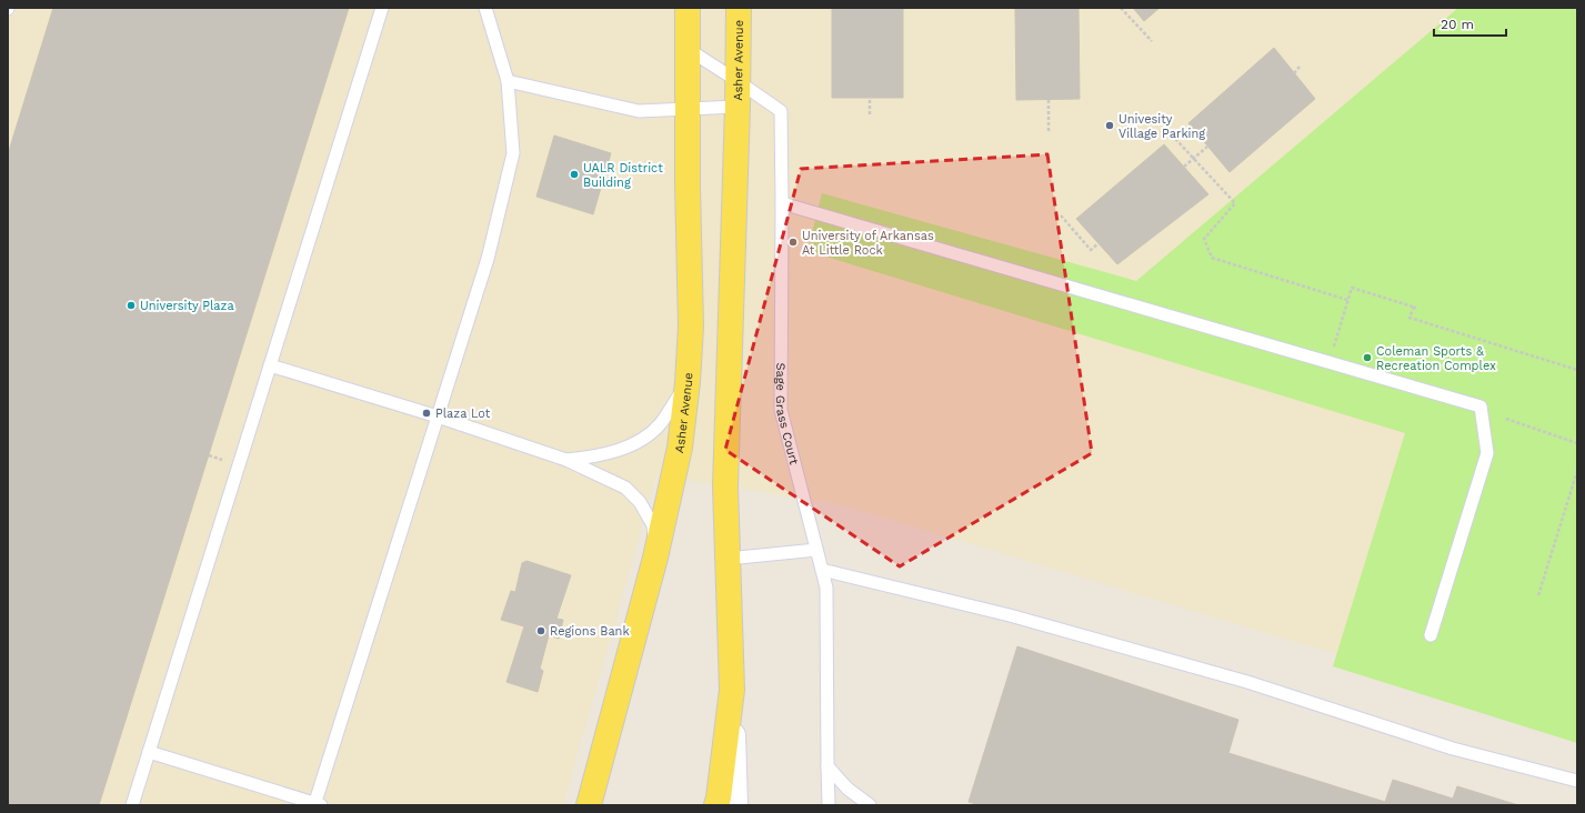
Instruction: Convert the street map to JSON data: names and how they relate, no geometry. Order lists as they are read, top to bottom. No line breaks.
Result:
{"streets":{"main road":["Asher Avenue"],"lane":["Sage Grass Court"]},"crossings":[["Asher Avenue","Sage Grass Court"]],"places":["Univesity Village Parking","UALR District Building","University of Arkansas At Little Rock","University Plaza","Coleman Sports & Recreation Complex","Plaza Lot","Regions Bank"],"scale_bar":"20 m"}
